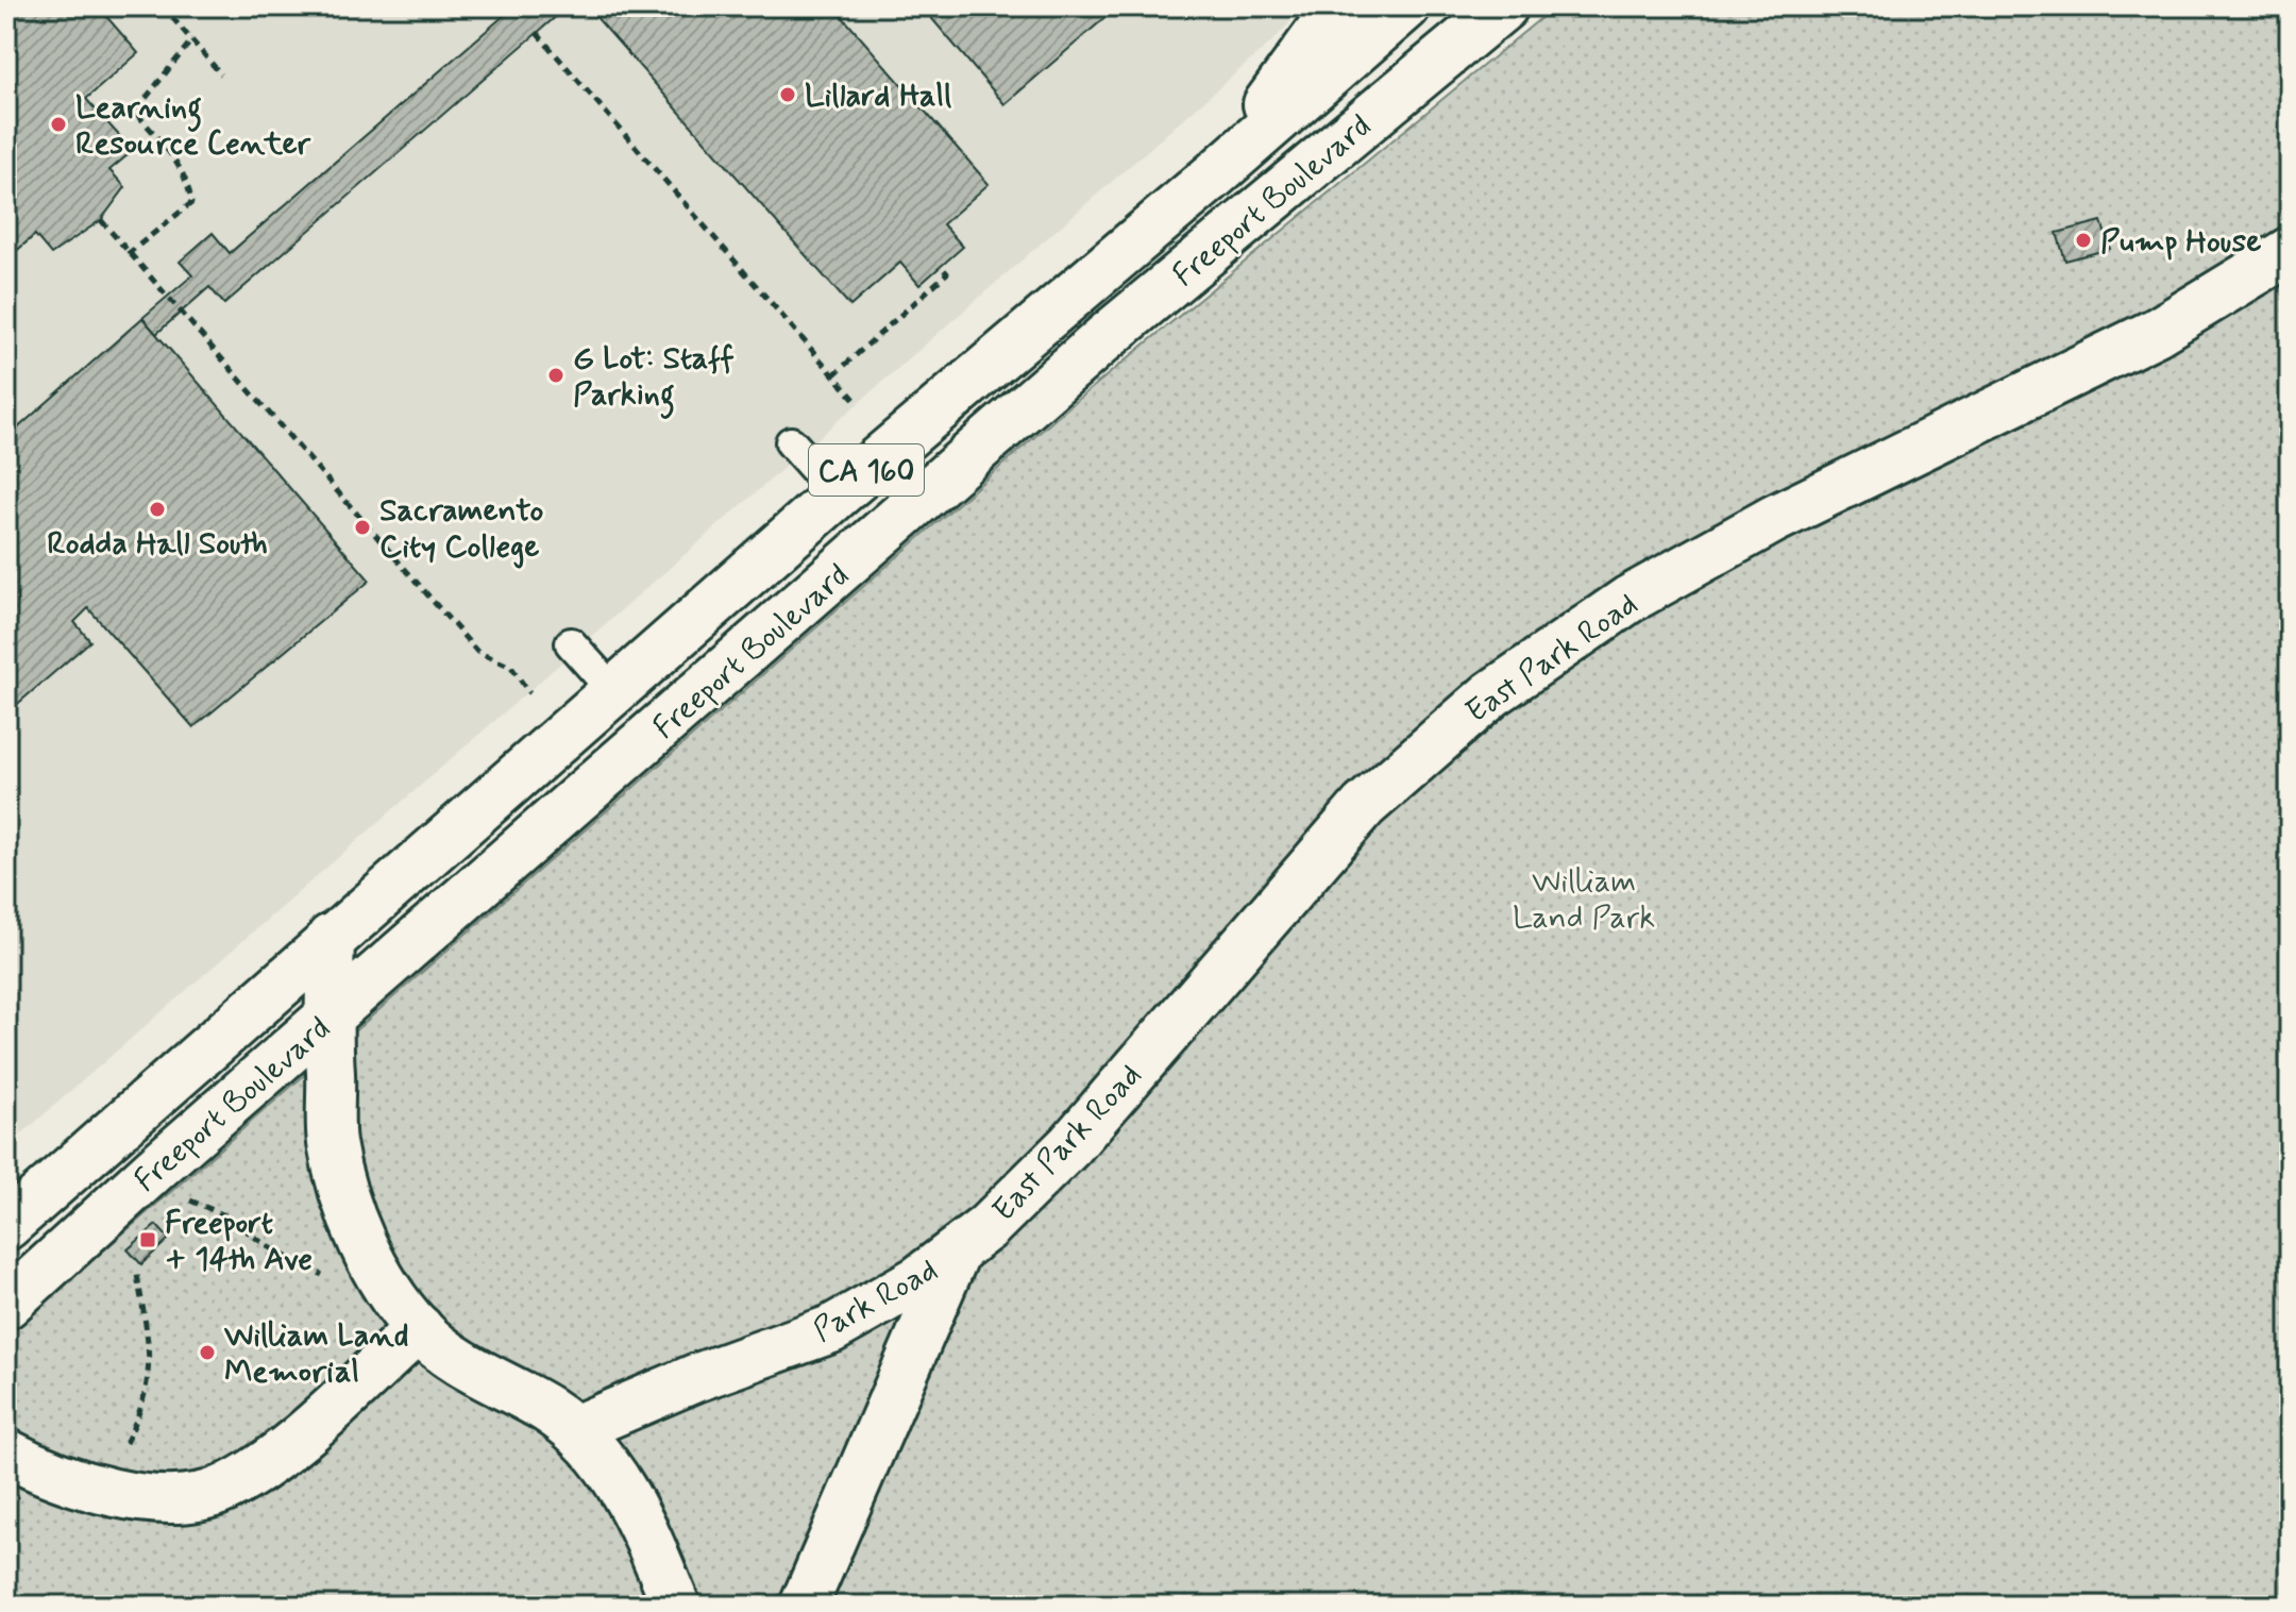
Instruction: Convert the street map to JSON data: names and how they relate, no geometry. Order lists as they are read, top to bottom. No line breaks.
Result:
{"streets":{"main road":["Freeport Boulevard","CA 160","East Park Road","Park Road"]},"crossings":[["East Park Road","Park Road"]],"parks":["William Land Park"],"places":{"other":["Lillard Hall","Learning Resource Center","Pump House","G Lot: Staff Parking","Rodda Hall South","Sacramento City College","William Land Memorial"],"transit":["Freeport + 14th Ave"]}}
